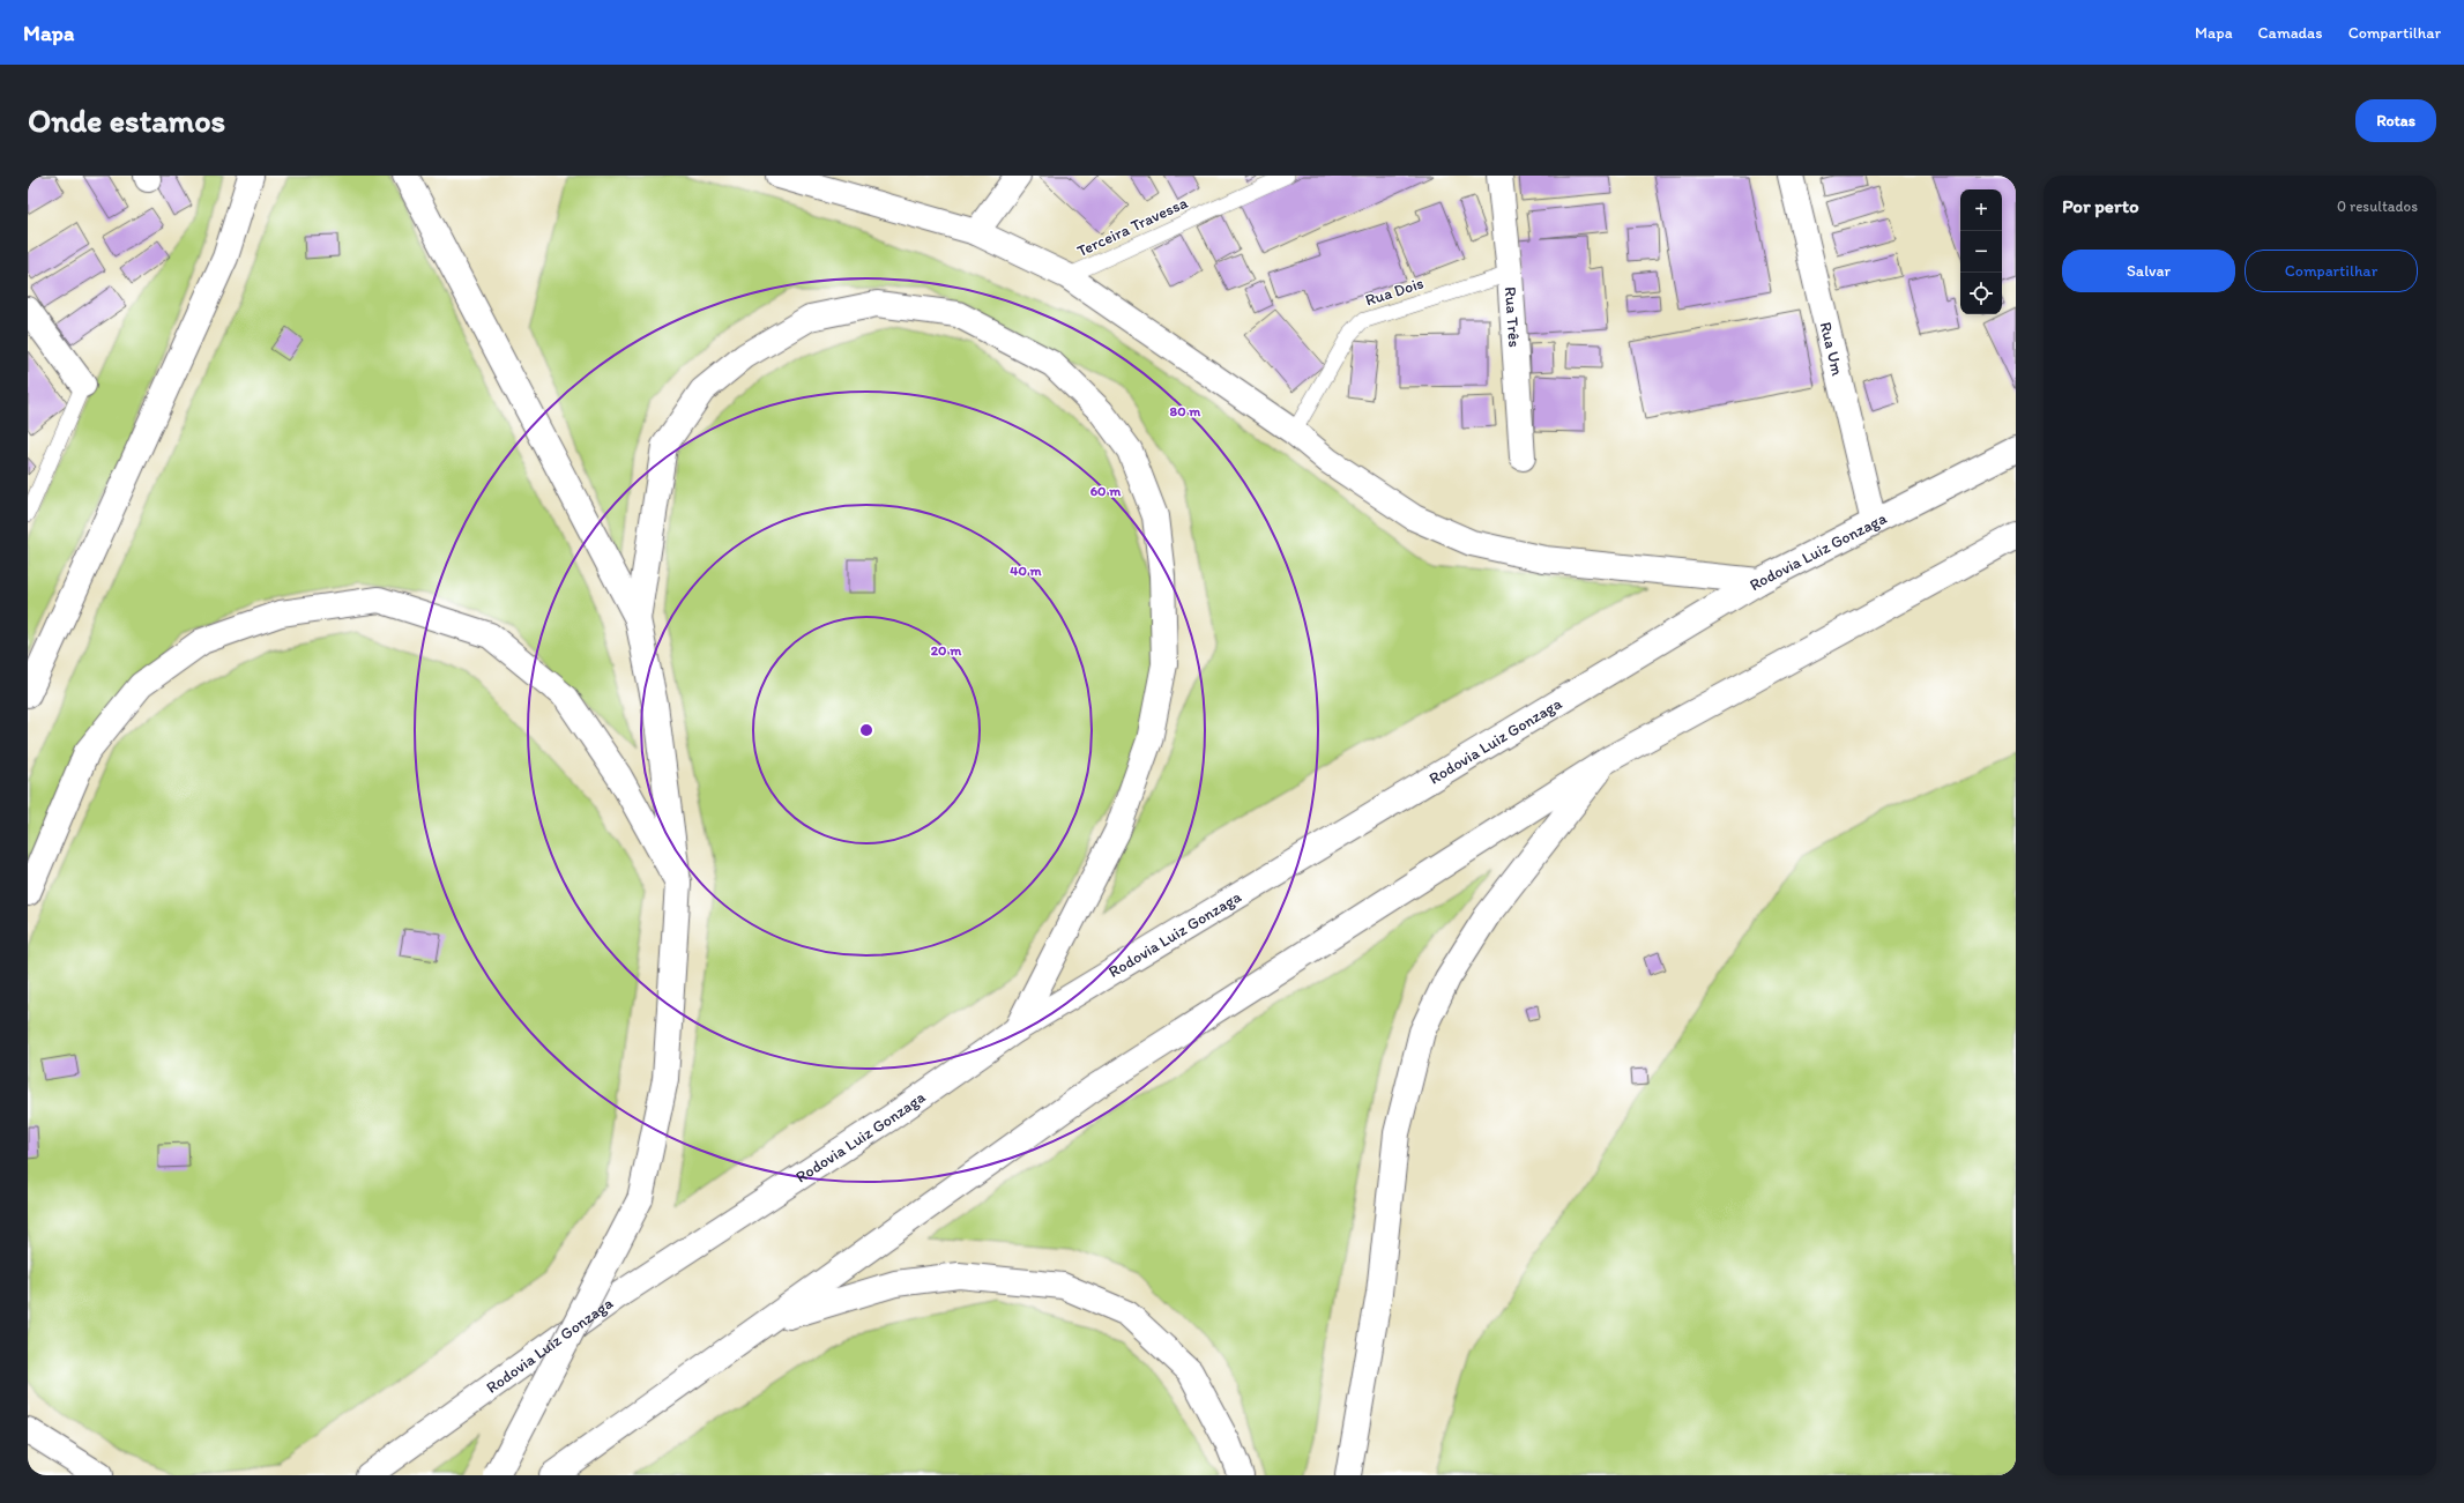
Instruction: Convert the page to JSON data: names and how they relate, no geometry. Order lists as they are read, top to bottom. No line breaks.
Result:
{"streets":{"main road":["Rua Três","Rua Um","Rodovia Luiz Gonzaga"],"lane":["Terceira Travessa","Rua Dois"]},"crossings":[["Rua Dois","Rua Três"],["Rua Um","Rodovia Luiz Gonzaga"]],"page":{"header":"Mapa","nav":["Mapa","Camadas","Compartilhar"],"buttons":["Rotas",["Salvar","Compartilhar"]],"title":"Onde estamos","heading":["Por perto","0 resultados"],"map_buttons":["+","−"]},"rings":["80 m","60 m","40 m","20 m"]}
